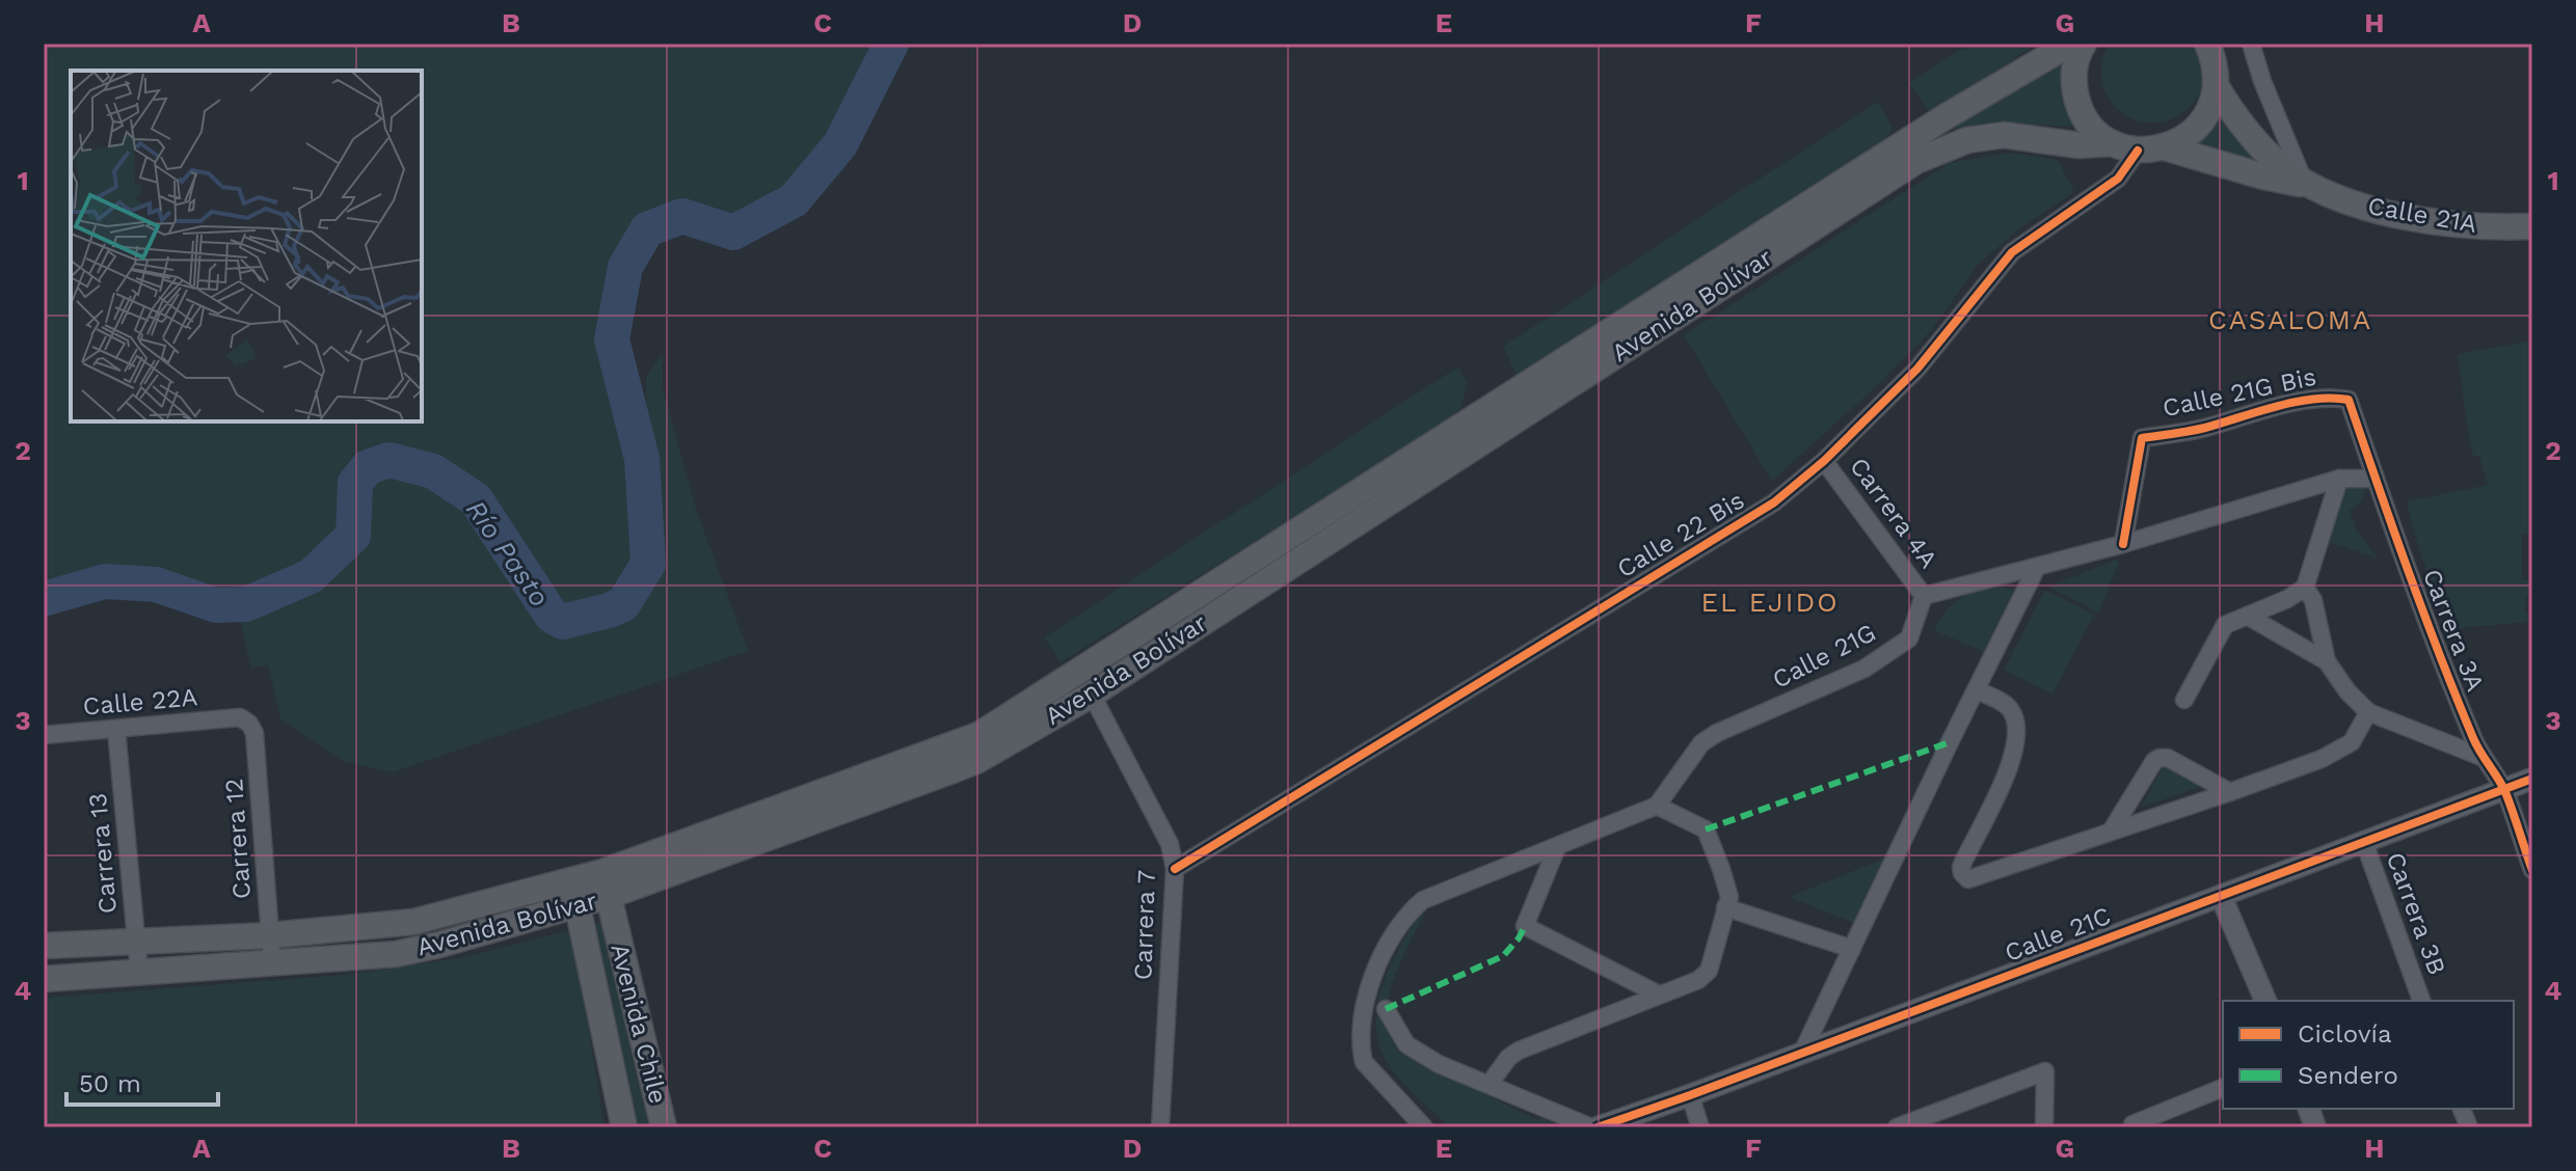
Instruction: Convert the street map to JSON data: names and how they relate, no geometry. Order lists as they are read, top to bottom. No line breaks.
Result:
{"streets":{"main road":["Calle 21A","Avenida Bolívar","Avenida Chile"],"street":["Calle 21G Bis","Carrera 4A","Calle 22 Bis","Carrera 3A","Calle 21G","Calle 22A","Carrera 12","Carrera 13","Carrera 3B","Carrera 7","Calle 21C"]},"crossings":[["Avenida Bolívar","Carrera 12"],["Avenida Bolívar","Carrera 13"],["Avenida Bolívar","Carrera 7"],["Avenida Bolívar","Avenida Chile"],["Calle 21G Bis","Carrera 3A"],["Carrera 4A","Calle 22 Bis"],["Carrera 4A","Calle 21G"],["Calle 22 Bis","Carrera 7"],["Carrera 3A","Calle 21C"],["Calle 22A","Carrera 12"],["Calle 22A","Carrera 13"],["Carrera 3B","Calle 21C"]],"districts":["CASALOMA","EL EJIDO"],"water":["Río Pasto"],"legend":["Ciclovía","Sendero"],"scale_bar":"50 m","grid":{"columns":["A","B","C","D","E","F","G","H"],"rows":["1","2","3","4"]}}
